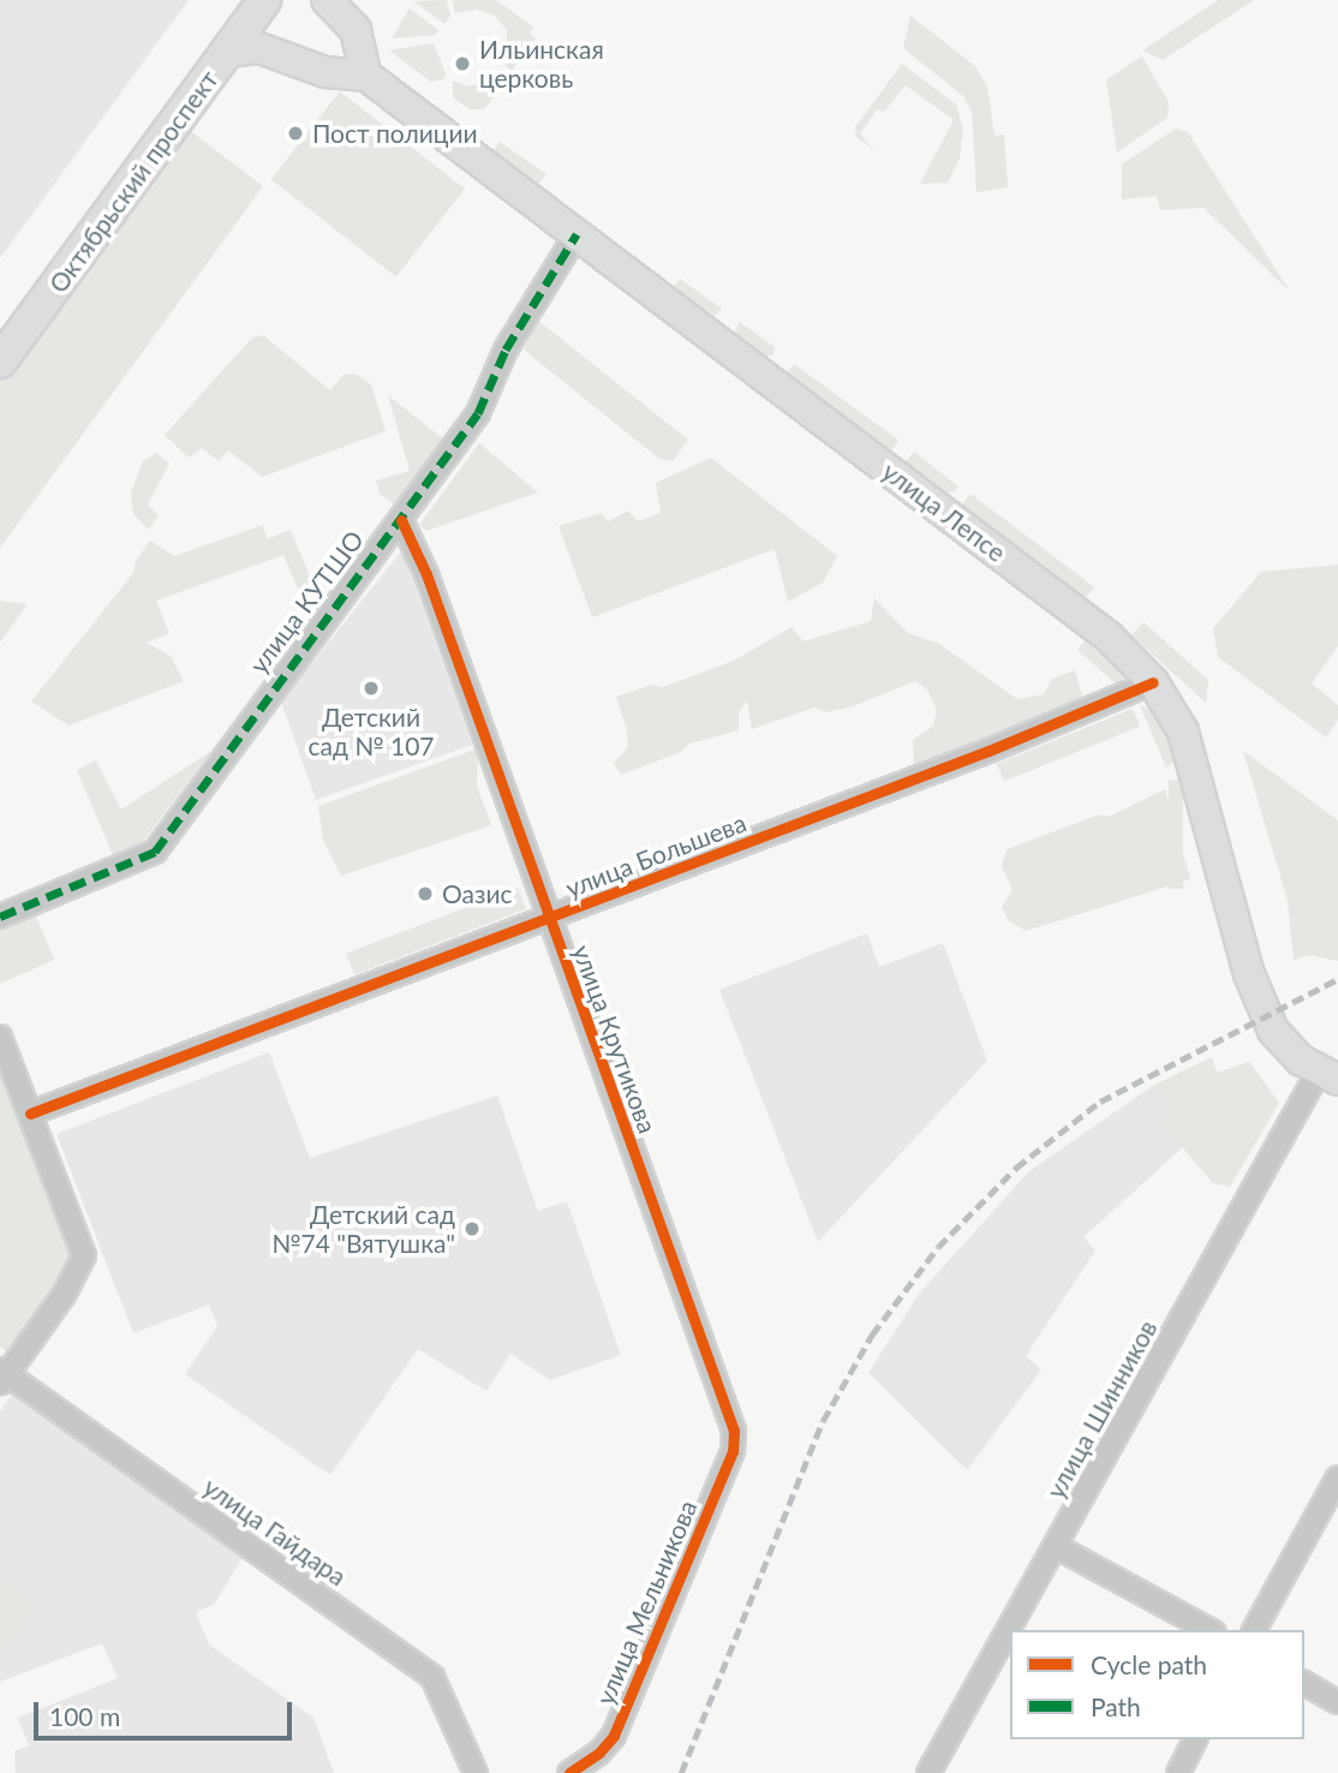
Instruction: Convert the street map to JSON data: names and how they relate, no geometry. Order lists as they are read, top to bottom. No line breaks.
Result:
{"streets":{"main road":["Октябрьский проспект","улица Лепсе"],"street":["улица КУТШО","улица Большева","улица Крутикова","улица Шинников","улица Гайдара","улица Мельникова"]},"crossings":[["Октябрьский проспект","улица Лепсе"],["улица Лепсе","улица КУТШО"],["улица Лепсе","улица Большева"],["улица Лепсе","улица Шинников"],["улица КУТШО","улица Крутикова"],["улица Большева","улица Крутикова"],["улица Крутикова","улица Мельникова"]],"places":["Ильинская церковь","Пост полиции","Детский сад № 107","Оазис","Детский сад №74 \"Вятушка\""],"legend":["Cycle path","Path"],"scale_bar":"100 m"}
